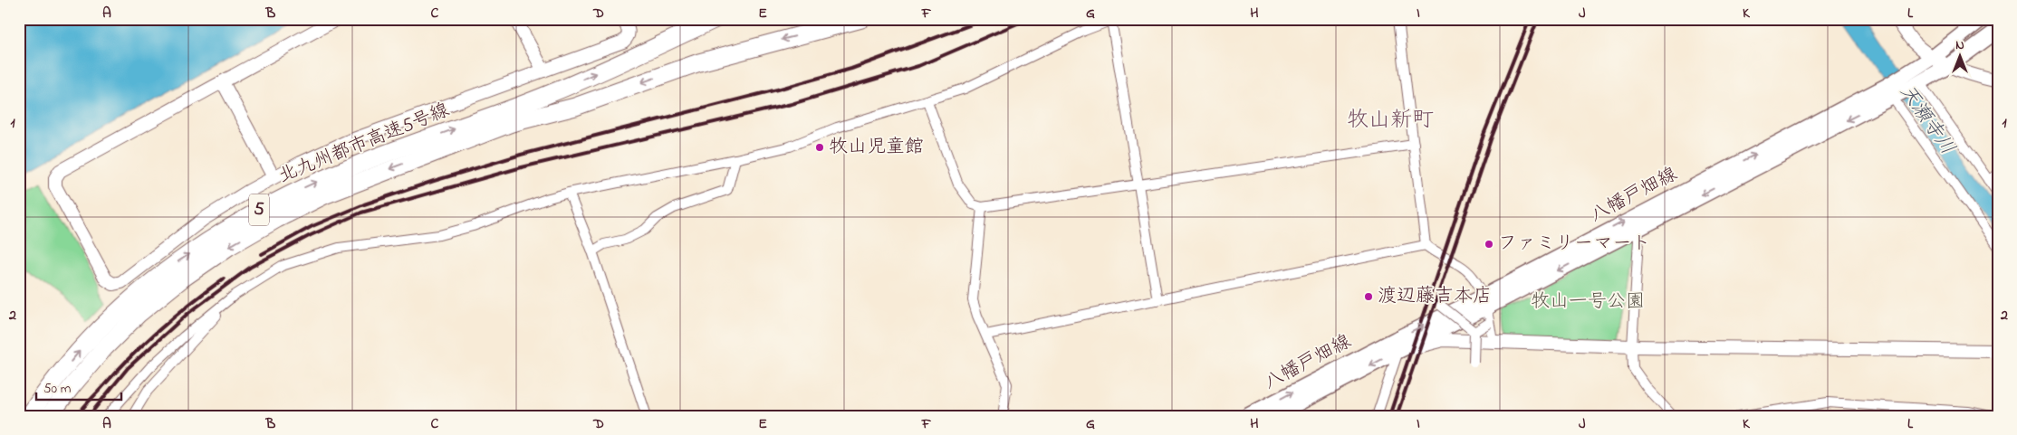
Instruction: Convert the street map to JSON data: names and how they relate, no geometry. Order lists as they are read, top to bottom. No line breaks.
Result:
{"streets":{"highway":["北九州都市高速5号線","5"],"main road":["八幡戸畑線"]},"districts":["牧山新町"],"water":["天瀬寺川"],"parks":["牧山一号公園"],"places":["牧山児童館","ファミリーマート","渡辺藤吉本店"],"scale_bar":"50 m","north":"top","grid":{"columns":["A","B","C","D","E","F","G","H","I","J","K","L"],"rows":["1","2"]}}
